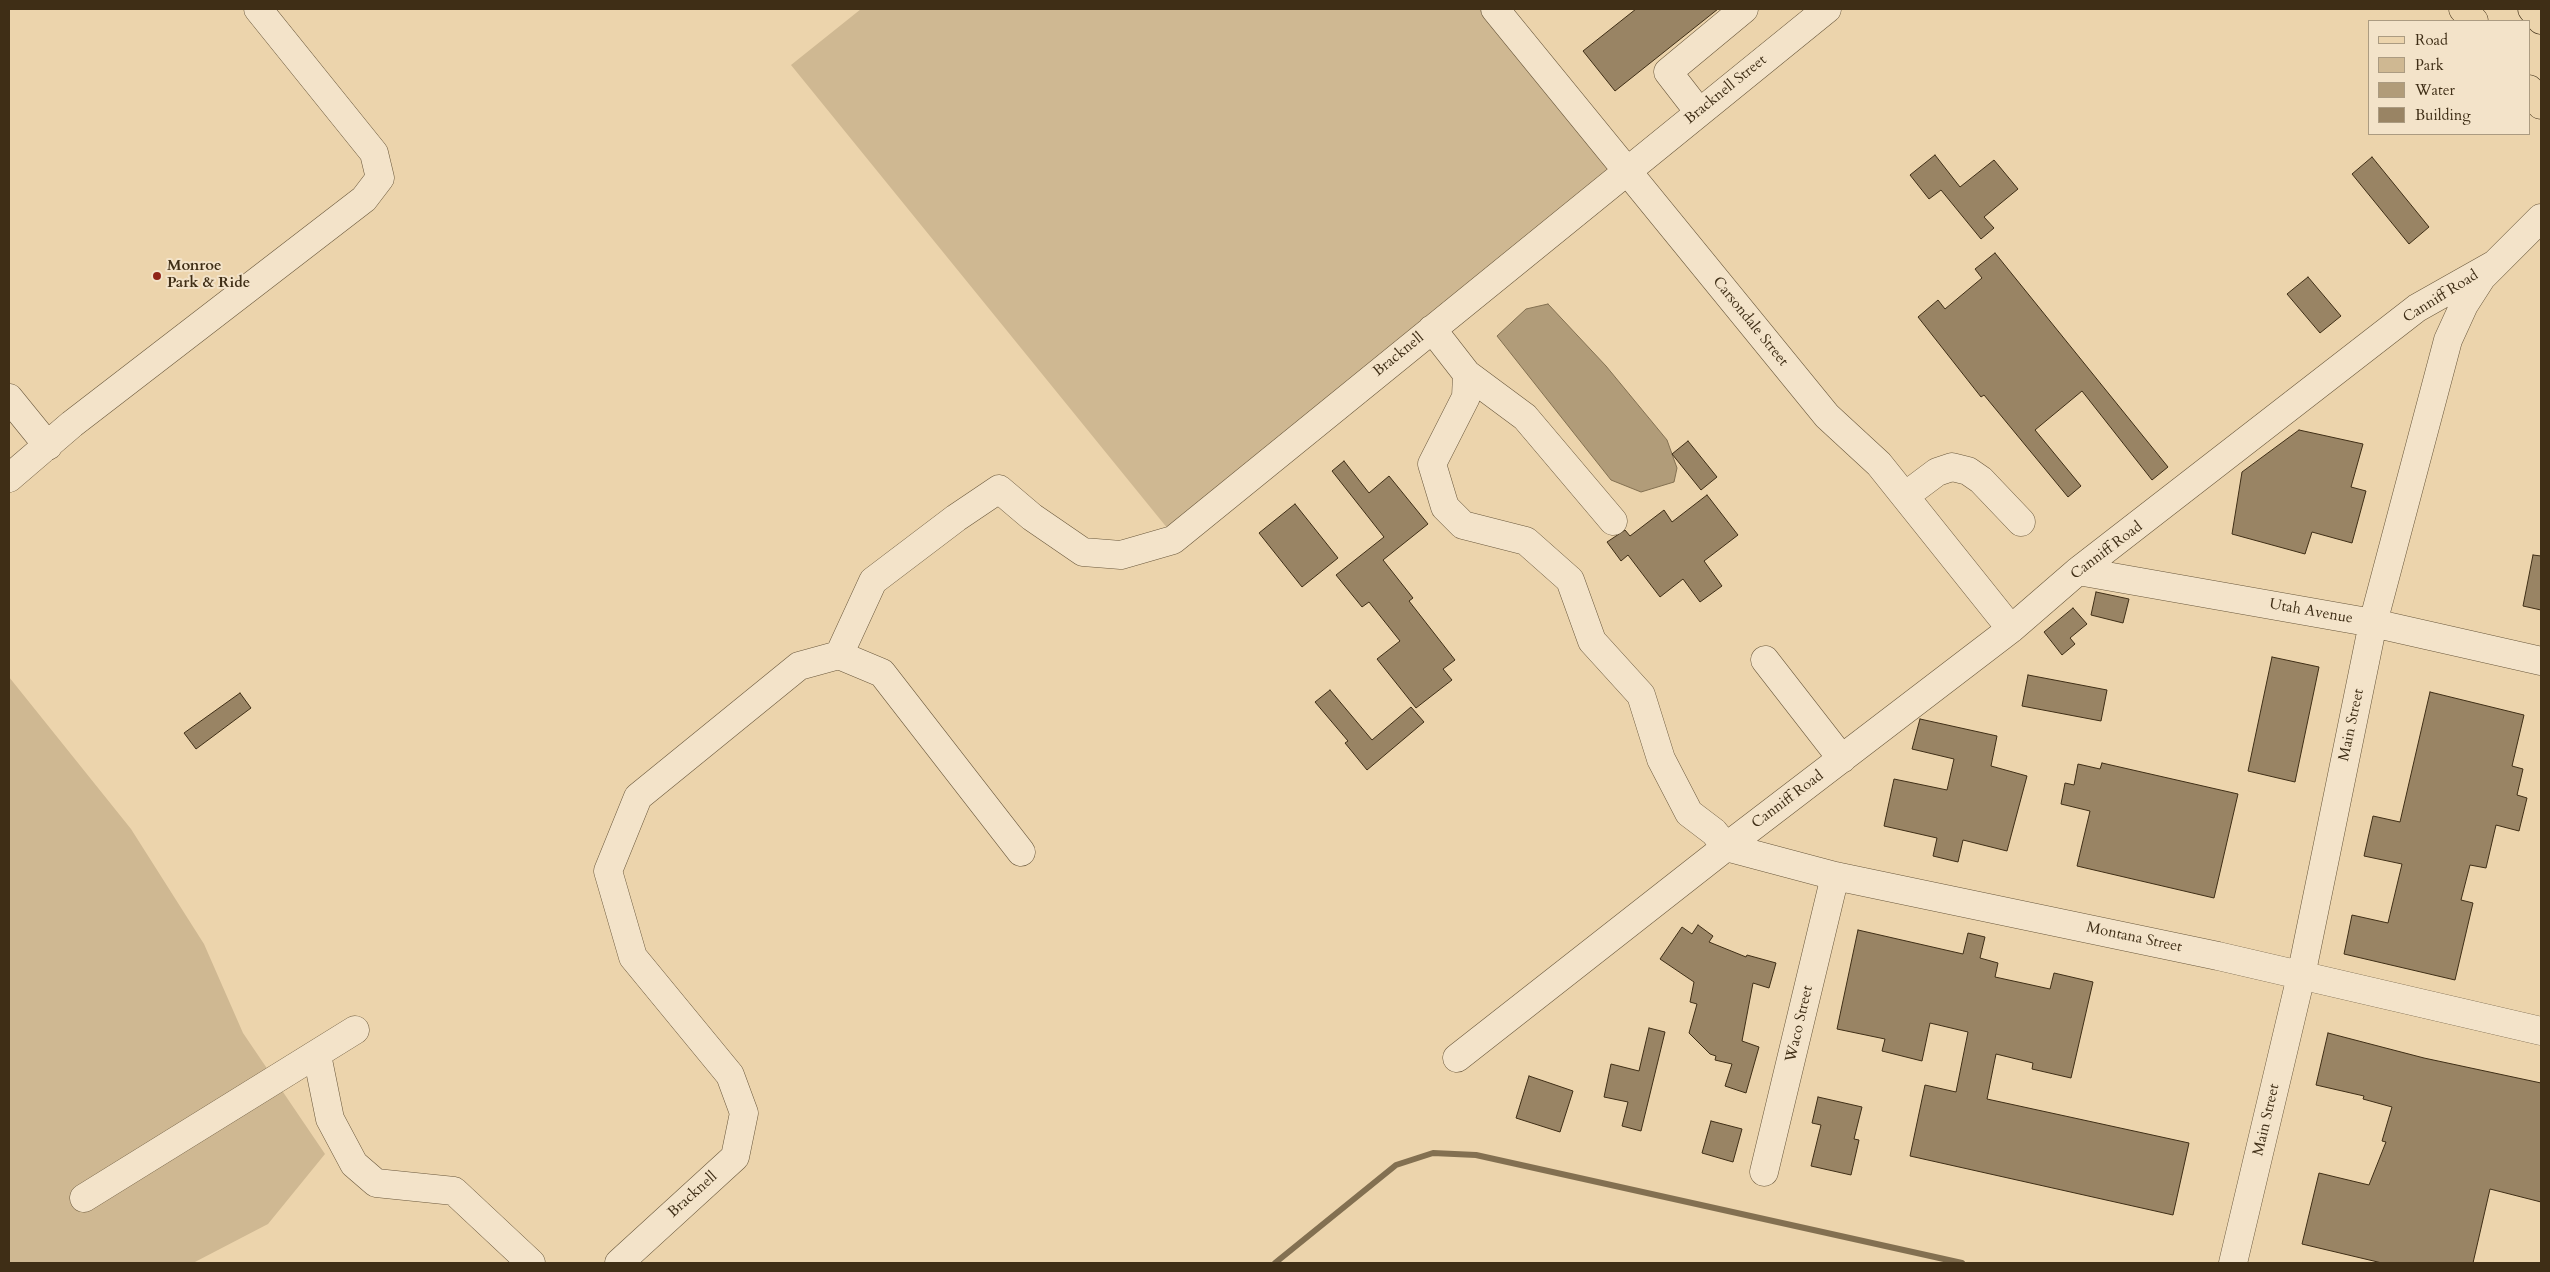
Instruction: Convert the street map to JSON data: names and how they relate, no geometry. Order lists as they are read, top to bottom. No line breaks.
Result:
{"streets":{"street":["Bracknell Street","Canniff Road","Carsondale Street","Bracknell","Utah Avenue","Main Street","Montana Street","Waco Street"]},"crossings":[["Bracknell Street","Carsondale Street"],["Bracknell Street","Bracknell"],["Canniff Road","Carsondale Street"],["Canniff Road","Utah Avenue"],["Canniff Road","Main Street"],["Canniff Road","Montana Street"],["Carsondale Street","Bracknell"],["Utah Avenue","Main Street"],["Main Street","Montana Street"],["Montana Street","Waco Street"]],"places":["Monroe Park & Ride"],"legend":["Road","Park","Water","Building"]}
